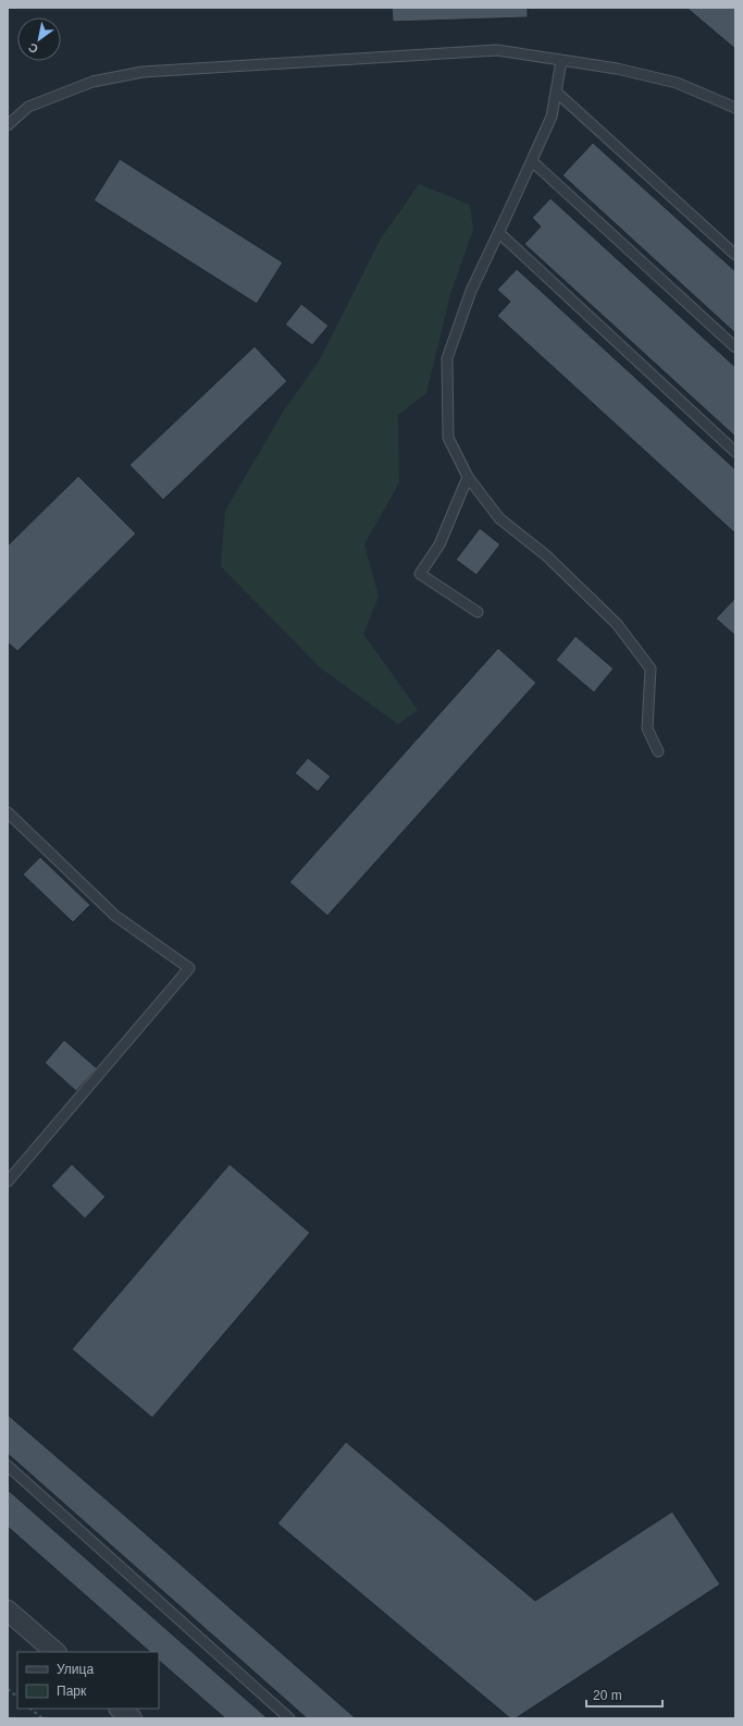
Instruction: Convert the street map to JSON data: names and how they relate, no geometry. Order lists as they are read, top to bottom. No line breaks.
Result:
{"legend":["Улица","Парк"],"scale_bar":"20 m","north":"bottom left"}
